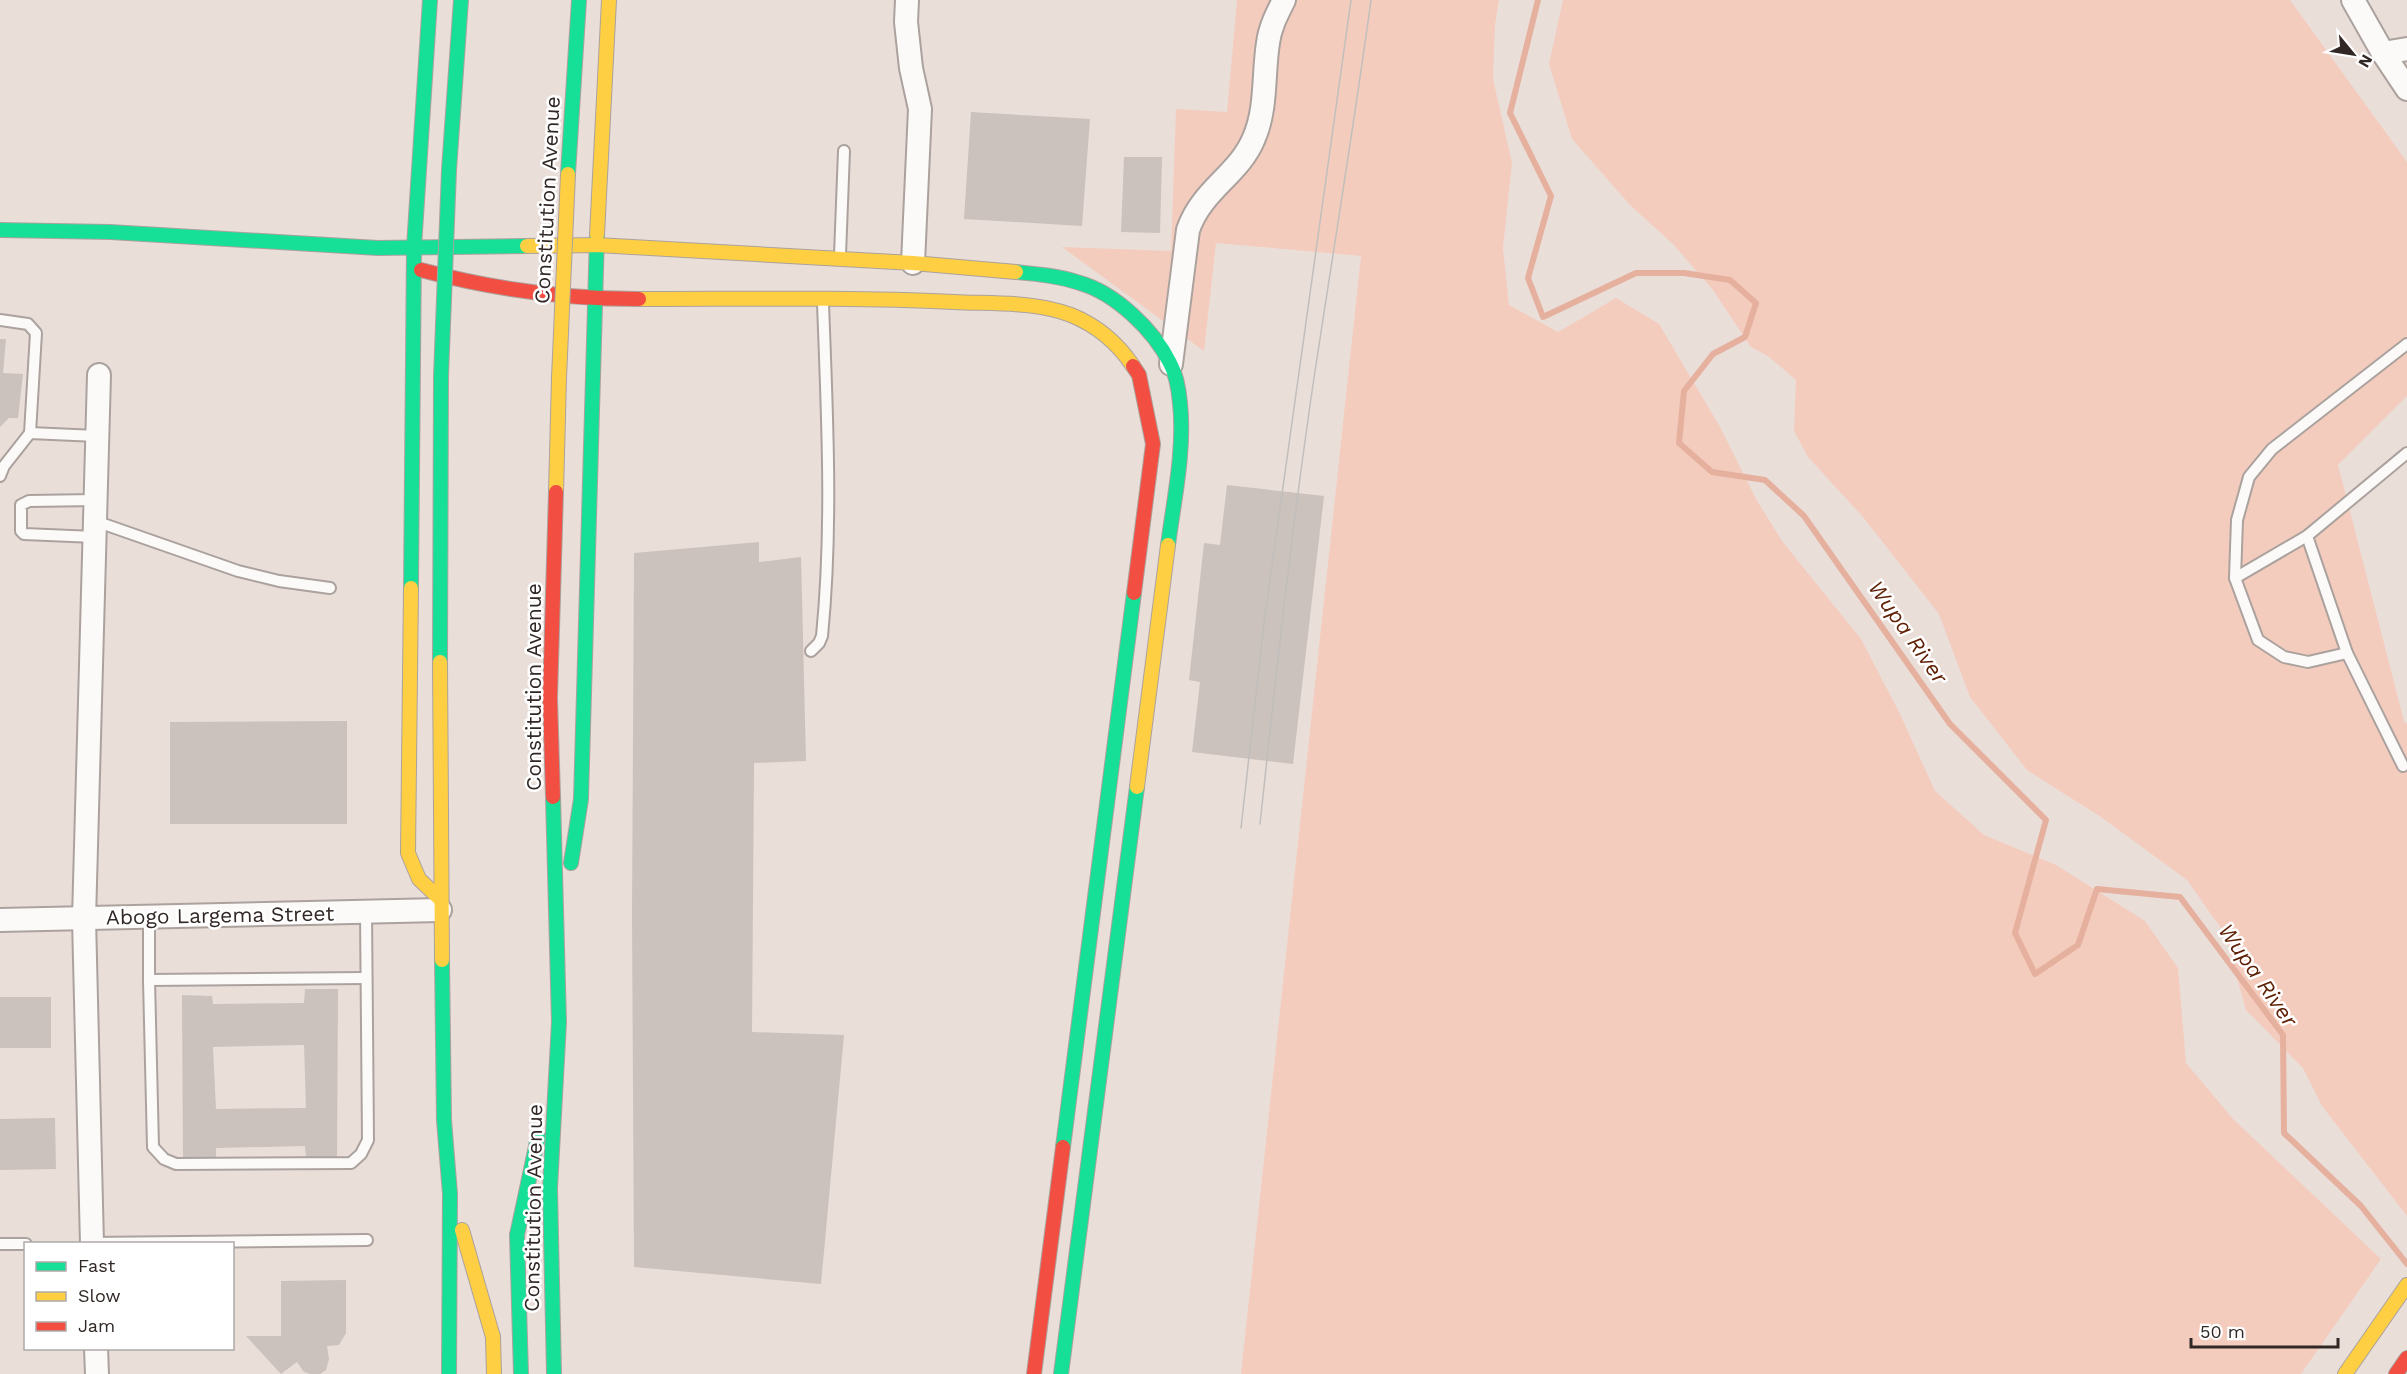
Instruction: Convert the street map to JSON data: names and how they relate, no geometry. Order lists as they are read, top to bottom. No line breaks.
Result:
{"streets":{"main road":["Constitution Avenue"],"street":["Abogo Largema Street"]},"water":["Wupa River"],"legend":["Fast","Slow","Jam"],"scale_bar":"50 m","north":"bottom right"}
